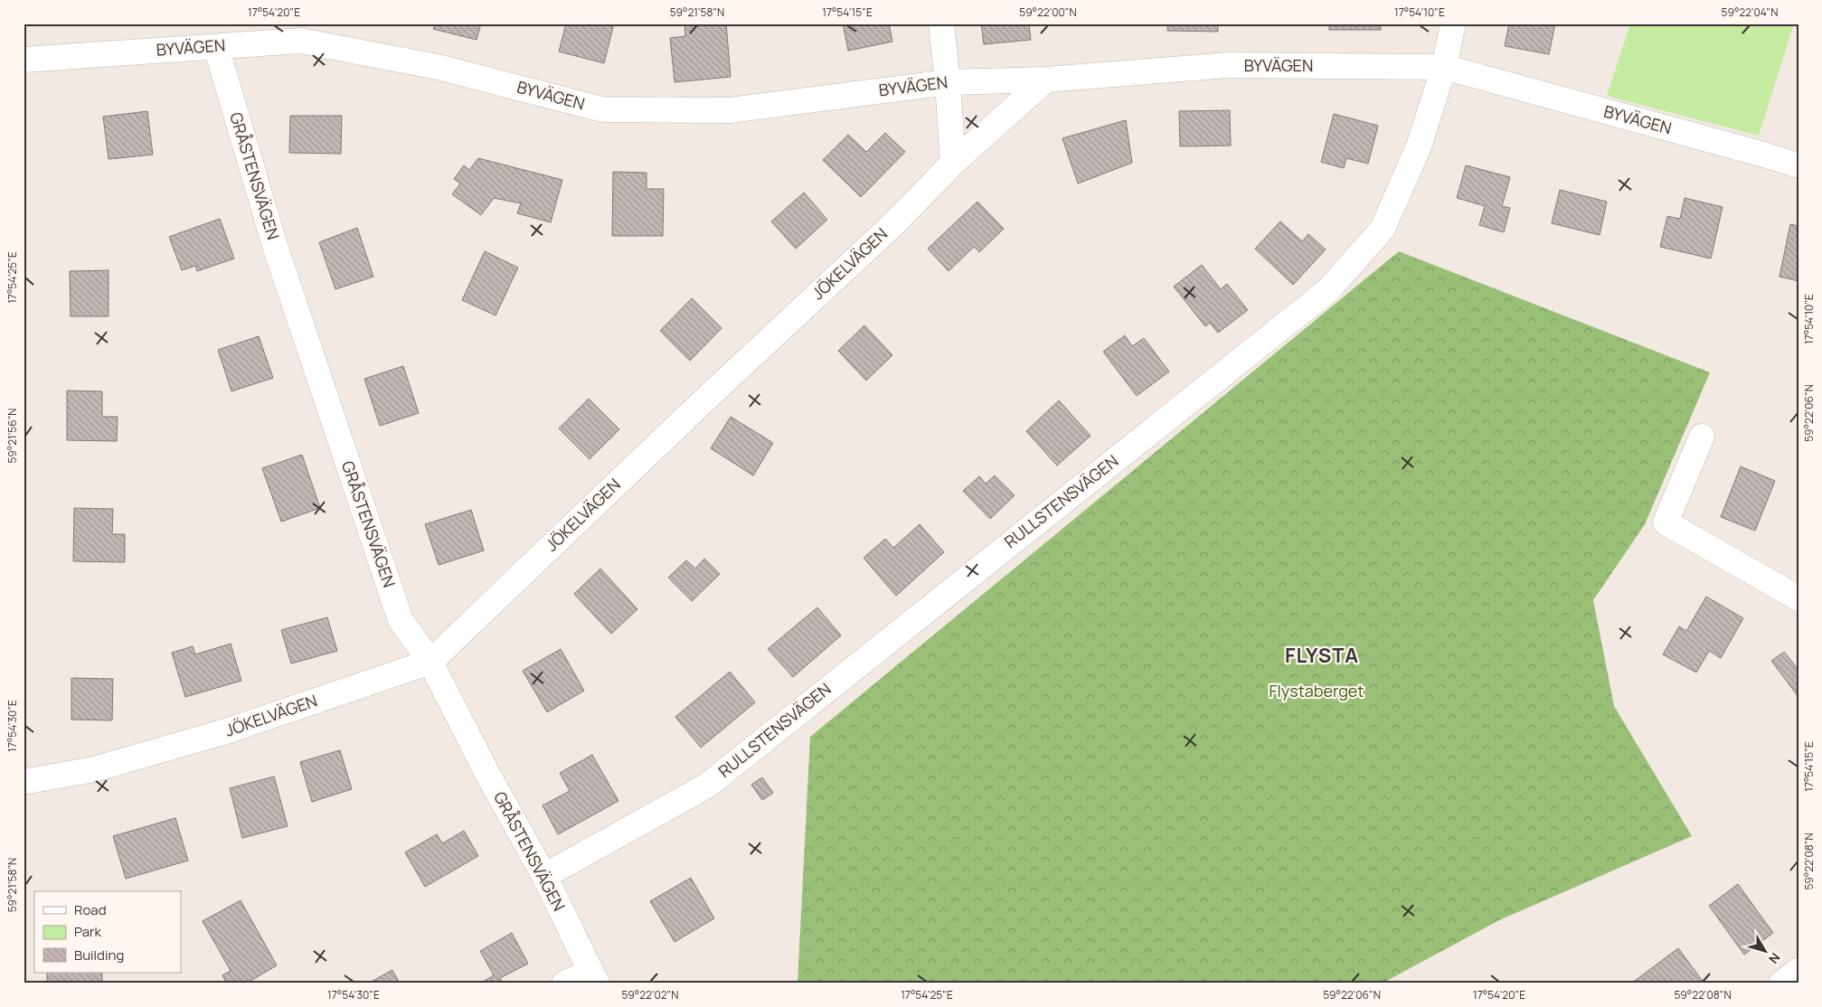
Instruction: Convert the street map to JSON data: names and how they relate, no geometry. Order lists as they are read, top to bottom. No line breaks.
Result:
{"streets":{"street":["BYVÄGEN","GRÅSTENSVÄGEN","JÖKELVÄGEN","RULLSTENSVÄGEN"]},"crossings":[["BYVÄGEN","GRÅSTENSVÄGEN"],["BYVÄGEN","JÖKELVÄGEN"],["BYVÄGEN","RULLSTENSVÄGEN"],["GRÅSTENSVÄGEN","JÖKELVÄGEN"],["GRÅSTENSVÄGEN","RULLSTENSVÄGEN"]],"districts":["FLYSTA"],"parks":["Flystaberget"],"legend":["Road","Park","Building"],"north":"bottom right","coordinates":["17°54'20\"E","59°21'58\"N","17°54'15\"E","59°22'00\"N","17°54'10\"E","59°22'04\"N","17°54'25\"E","59°22'06\"N","59°21'56\"N","17°54'30\"E","59°22'08\"N","59°22'02\"N"]}
